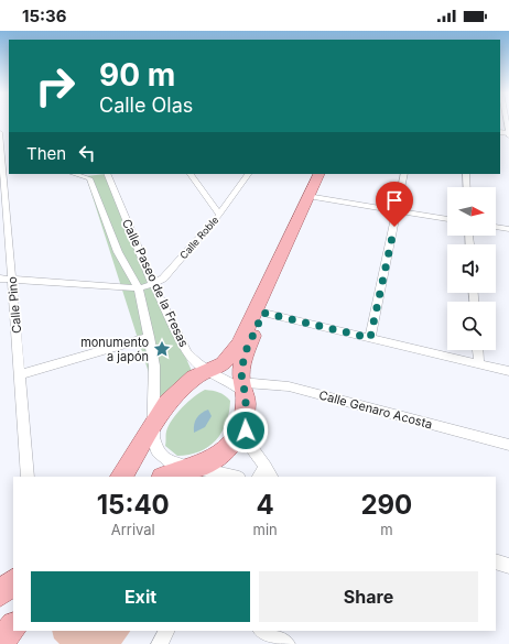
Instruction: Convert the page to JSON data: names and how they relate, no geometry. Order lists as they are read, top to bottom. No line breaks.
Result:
{"streets":{"street":["Calle Roble","Calle Paseo de la Fresas","Calle Pino","Calle Genaro Acosta"]},"crossings":[["Calle Roble","Calle Paseo de la Fresas"],["Calle Paseo de la Fresas","Calle Genaro Acosta"]],"places":{"place":["monumento a japón"]},"north":"right","page":{"status":"15:36","turn":["90 m","Calle Olas"],"then":"Then","eta":["15:40","Arrival","4","min","290","m"],"buttons":["Exit","Share"]}}
